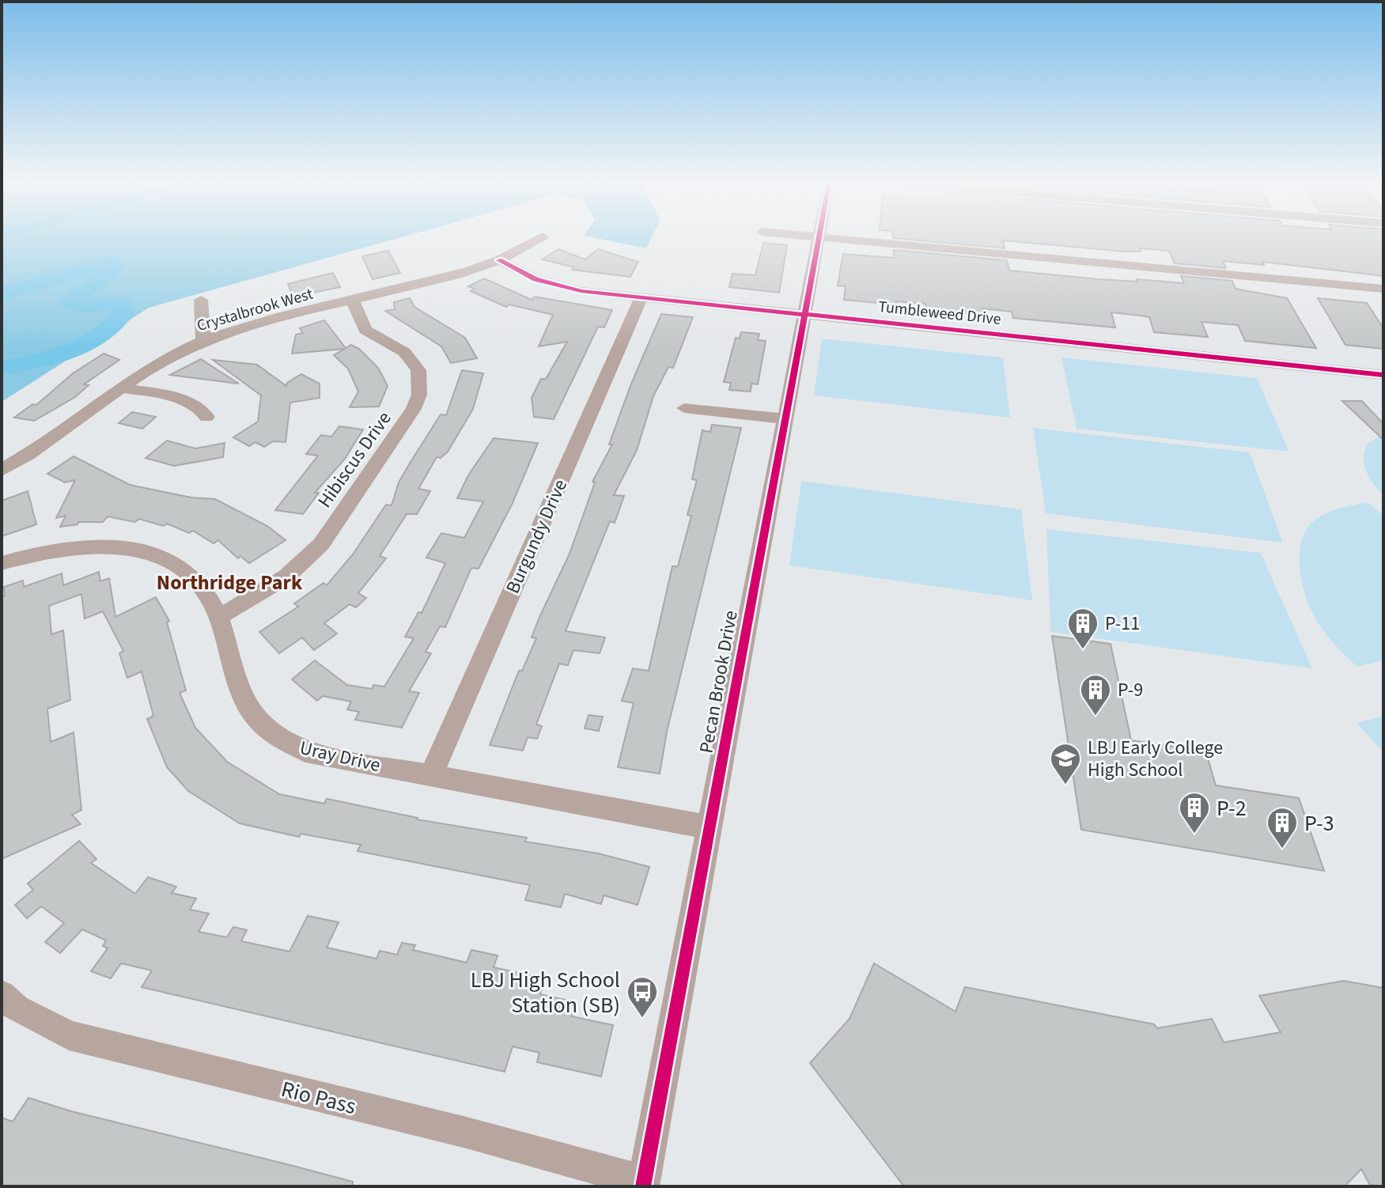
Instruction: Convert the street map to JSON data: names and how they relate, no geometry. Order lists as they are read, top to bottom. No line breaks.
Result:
{"streets":{"street":["Crystalbrook West","Tumbleweed Drive","Hibiscus Drive","Burgundy Drive","Pecan Brook Drive","Uray Drive","Rio Pass"]},"crossings":[["Crystalbrook West","Tumbleweed Drive"],["Crystalbrook West","Hibiscus Drive"],["Tumbleweed Drive","Burgundy Drive"],["Tumbleweed Drive","Pecan Brook Drive"],["Hibiscus Drive","Uray Drive"],["Burgundy Drive","Uray Drive"],["Pecan Brook Drive","Uray Drive"],["Pecan Brook Drive","Rio Pass"]],"districts":["Northridge Park"],"places":{"building":["P-11","P-9","P-2","P-3"],"school or university":["LBJ Early College High School"],"bus stop":["LBJ High School Station (SB)"]}}
